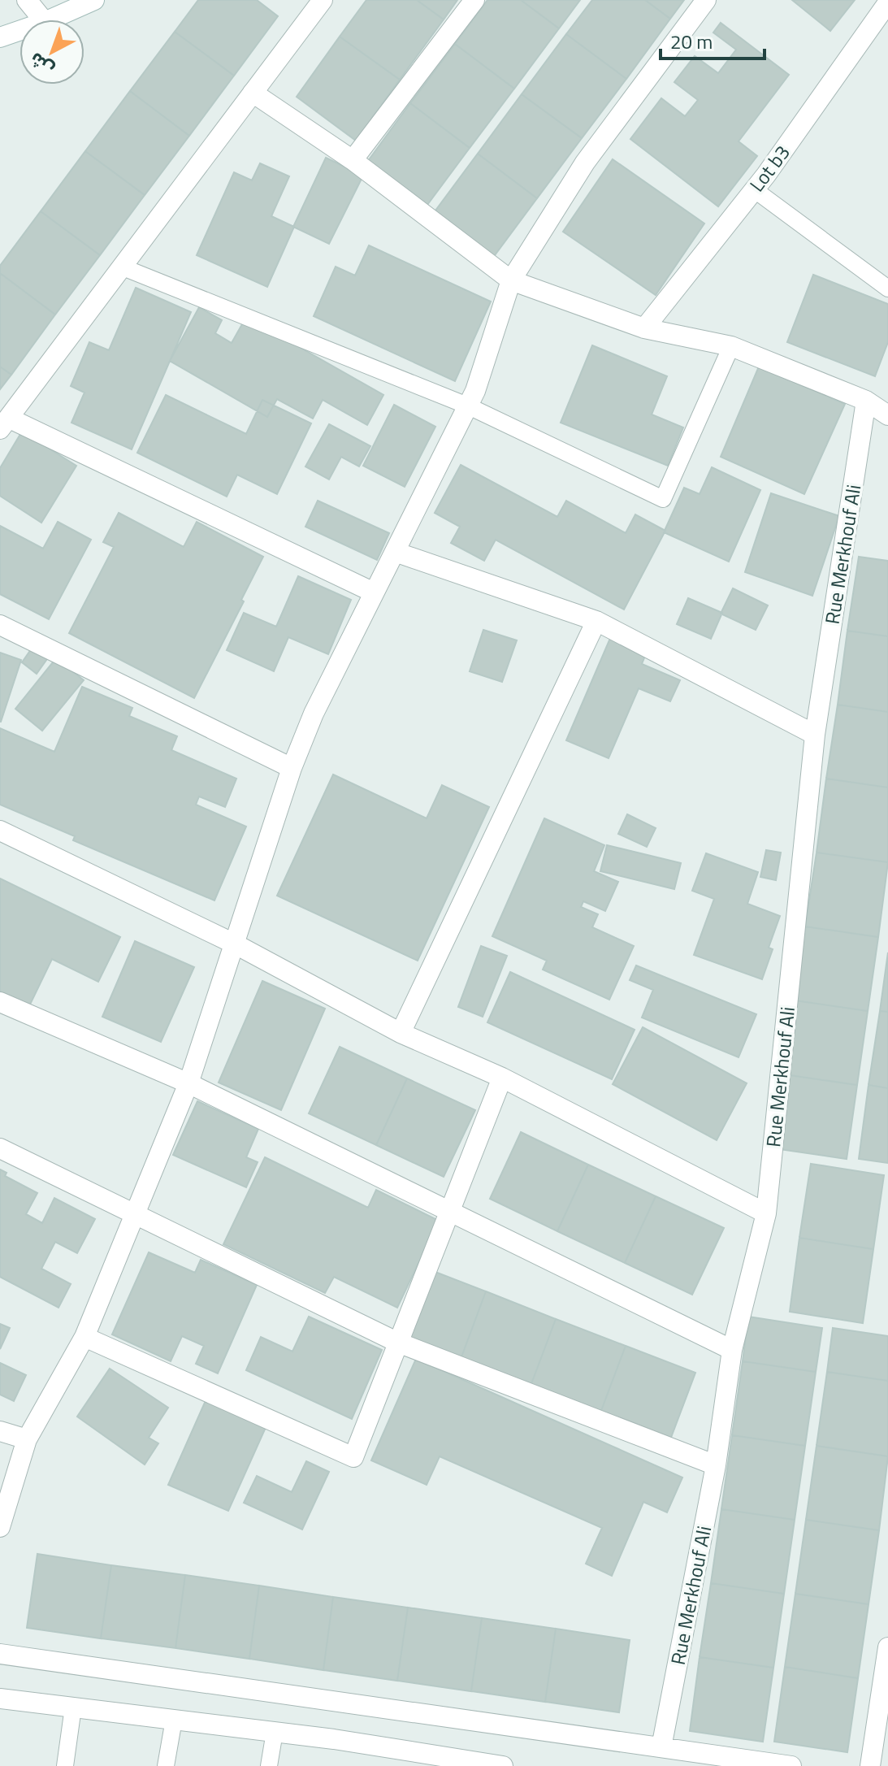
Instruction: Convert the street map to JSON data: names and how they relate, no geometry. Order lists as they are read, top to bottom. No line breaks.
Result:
{"streets":{"street":["Lot b3","Rue Merkhouf Ali"]},"scale_bar":"20 m","north":"bottom left"}
